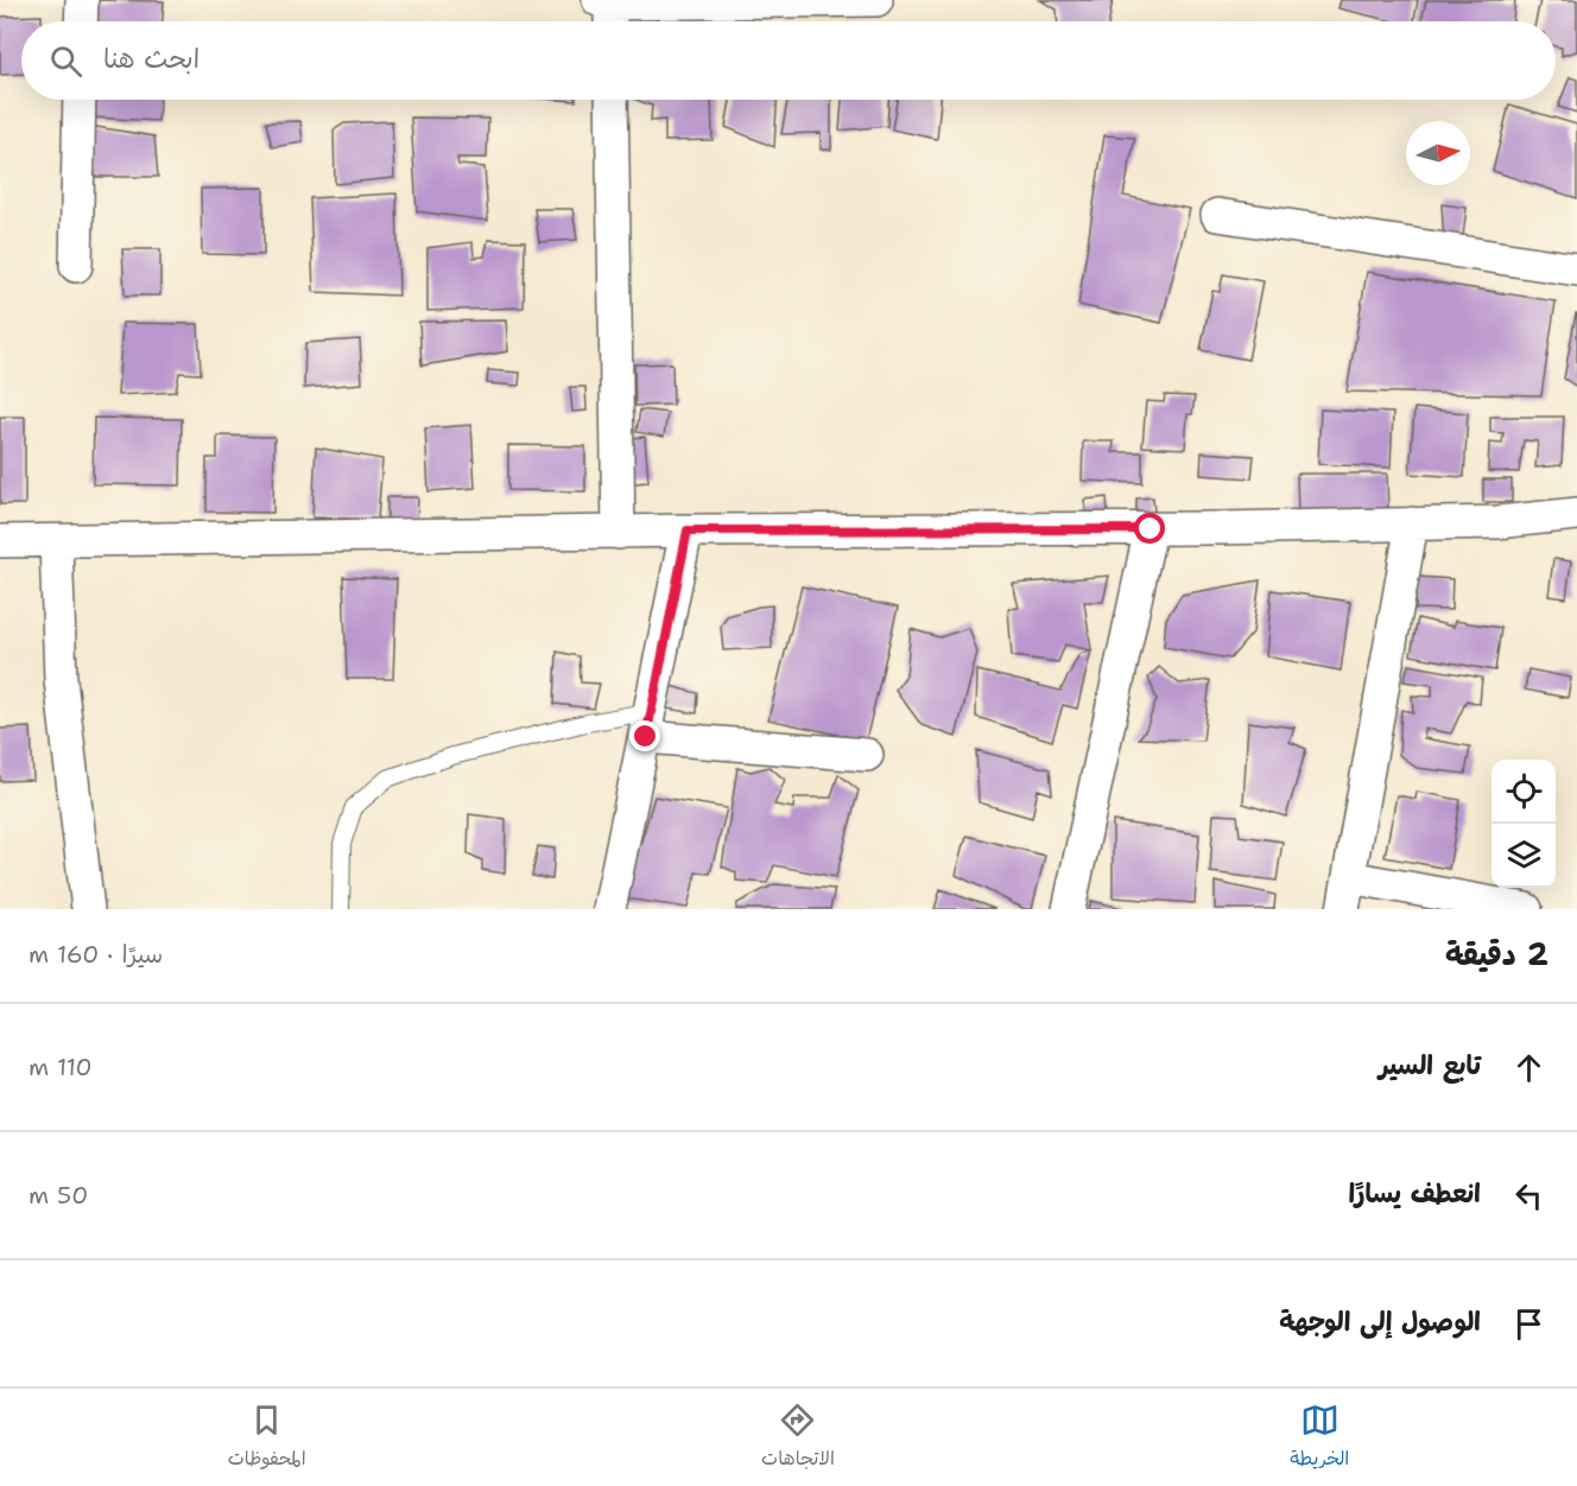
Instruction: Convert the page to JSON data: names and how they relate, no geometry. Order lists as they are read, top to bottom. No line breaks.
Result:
{"north":"right","page":{"search":"ابحث هنا","heading":["2 دقيقة","سيرًا · 160 m"],"list":[["تابع السير","110 m"],["انعطف يسارًا","50 m"],"الوصول إلى الوجهة"],"nav":["الخريطة","الاتجاهات","المحفوظات"]}}
